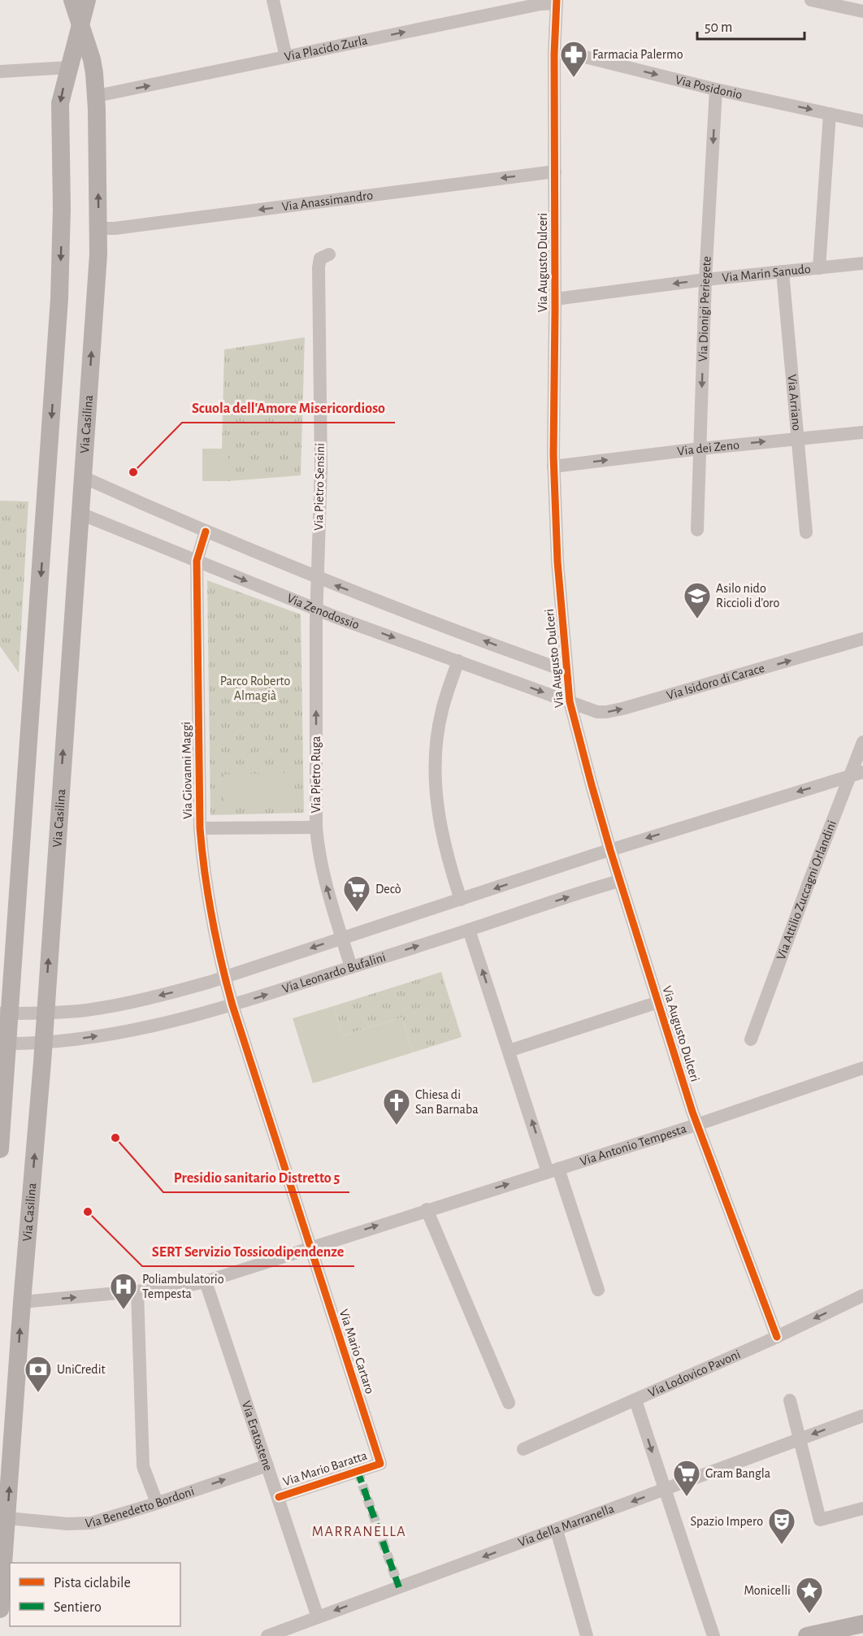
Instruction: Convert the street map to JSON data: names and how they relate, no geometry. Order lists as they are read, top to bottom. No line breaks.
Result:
{"streets":{"main road":["Via Casilina"],"street":["Via Placido Zurla","Via Posidonio","Via Anassimandro","Via Augusto Dulceri","Via Marin Sanudo","Via Dionigi Periegete","Via Arriano","Via dei Zeno","Via Pietro Sensini","Via Zenodossio","Via Isidoro di Carace","Via Giovanni Maggi","Via Pietro Ruga","Via Attilio Zuccagni Orlandini","Via Leonardo Bufalini","Via Antonio Tempesta","Via Mario Cartaro","Via Lodovico Pavoni","Via Eratostene","Via Mario Baratta","Via Benedetto Bordoni","Via della Marranella"]},"crossings":[["Via Placido Zurla","Via Augusto Dulceri"],["Via Placido Zurla","Via Casilina"],["Via Posidonio","Via Augusto Dulceri"],["Via Posidonio","Via Dionigi Periegete"],["Via Anassimandro","Via Augusto Dulceri"],["Via Anassimandro","Via Casilina"],["Via Augusto Dulceri","Via Marin Sanudo"],["Via Augusto Dulceri","Via dei Zeno"],["Via Augusto Dulceri","Via Zenodossio"],["Via Augusto Dulceri","Via Isidoro di Carace"],["Via Augusto Dulceri","Via Leonardo Bufalini"],["Via Augusto Dulceri","Via Antonio Tempesta"],["Via Augusto Dulceri","Via Lodovico Pavoni"],["Via Marin Sanudo","Via Dionigi Periegete"],["Via Marin Sanudo","Via Arriano"],["Via Dionigi Periegete","Via dei Zeno"],["Via Arriano","Via dei Zeno"],["Via Casilina","Via Zenodossio"],["Via Casilina","Via Leonardo Bufalini"],["Via Casilina","Via Benedetto Bordoni"],["Via Pietro Sensini","Via Zenodossio"],["Via Pietro Sensini","Via Pietro Ruga"],["Via Zenodossio","Via Isidoro di Carace"],["Via Zenodossio","Via Giovanni Maggi"],["Via Zenodossio","Via Pietro Ruga"],["Via Giovanni Maggi","Via Leonardo Bufalini"],["Via Pietro Ruga","Via Leonardo Bufalini"],["Via Antonio Tempesta","Via Mario Cartaro"],["Via Mario Cartaro","Via Mario Baratta"],["Via Eratostene","Via Mario Baratta"],["Via Eratostene","Via Benedetto Bordoni"],["Via Eratostene","Via della Marranella"]],"one_way":["Via Placido Zurla","Via Posidonio","Via Anassimandro","Via Marin Sanudo","Via dei Zeno","Via Isidoro di Carace","Via Pietro Ruga","Via Antonio Tempesta","Via Benedetto Bordoni","Via della Marranella"],"districts":["MARRANELLA"],"parks":["Parco Roberto Almagià"],"places":{"pharmacy":["Farmacia Palermo"],"other":["Scuola dell'Amore Misericordioso","Presidio sanitario Distretto 5","SERT Servizio Tossicodipendenze"],"school or university":["Asilo nido Riccioli d'oro"],"supermarket":["Decò","Gram Bangla"],"church":["Chiesa di San Barnaba"],"hospital":["Poliambulatorio Tempesta"],"bank":["UniCredit"],"theatre":["Spazio Impero"],"place":["Monicelli"]},"legend":["Pista ciclabile","Sentiero"],"scale_bar":"50 m"}
